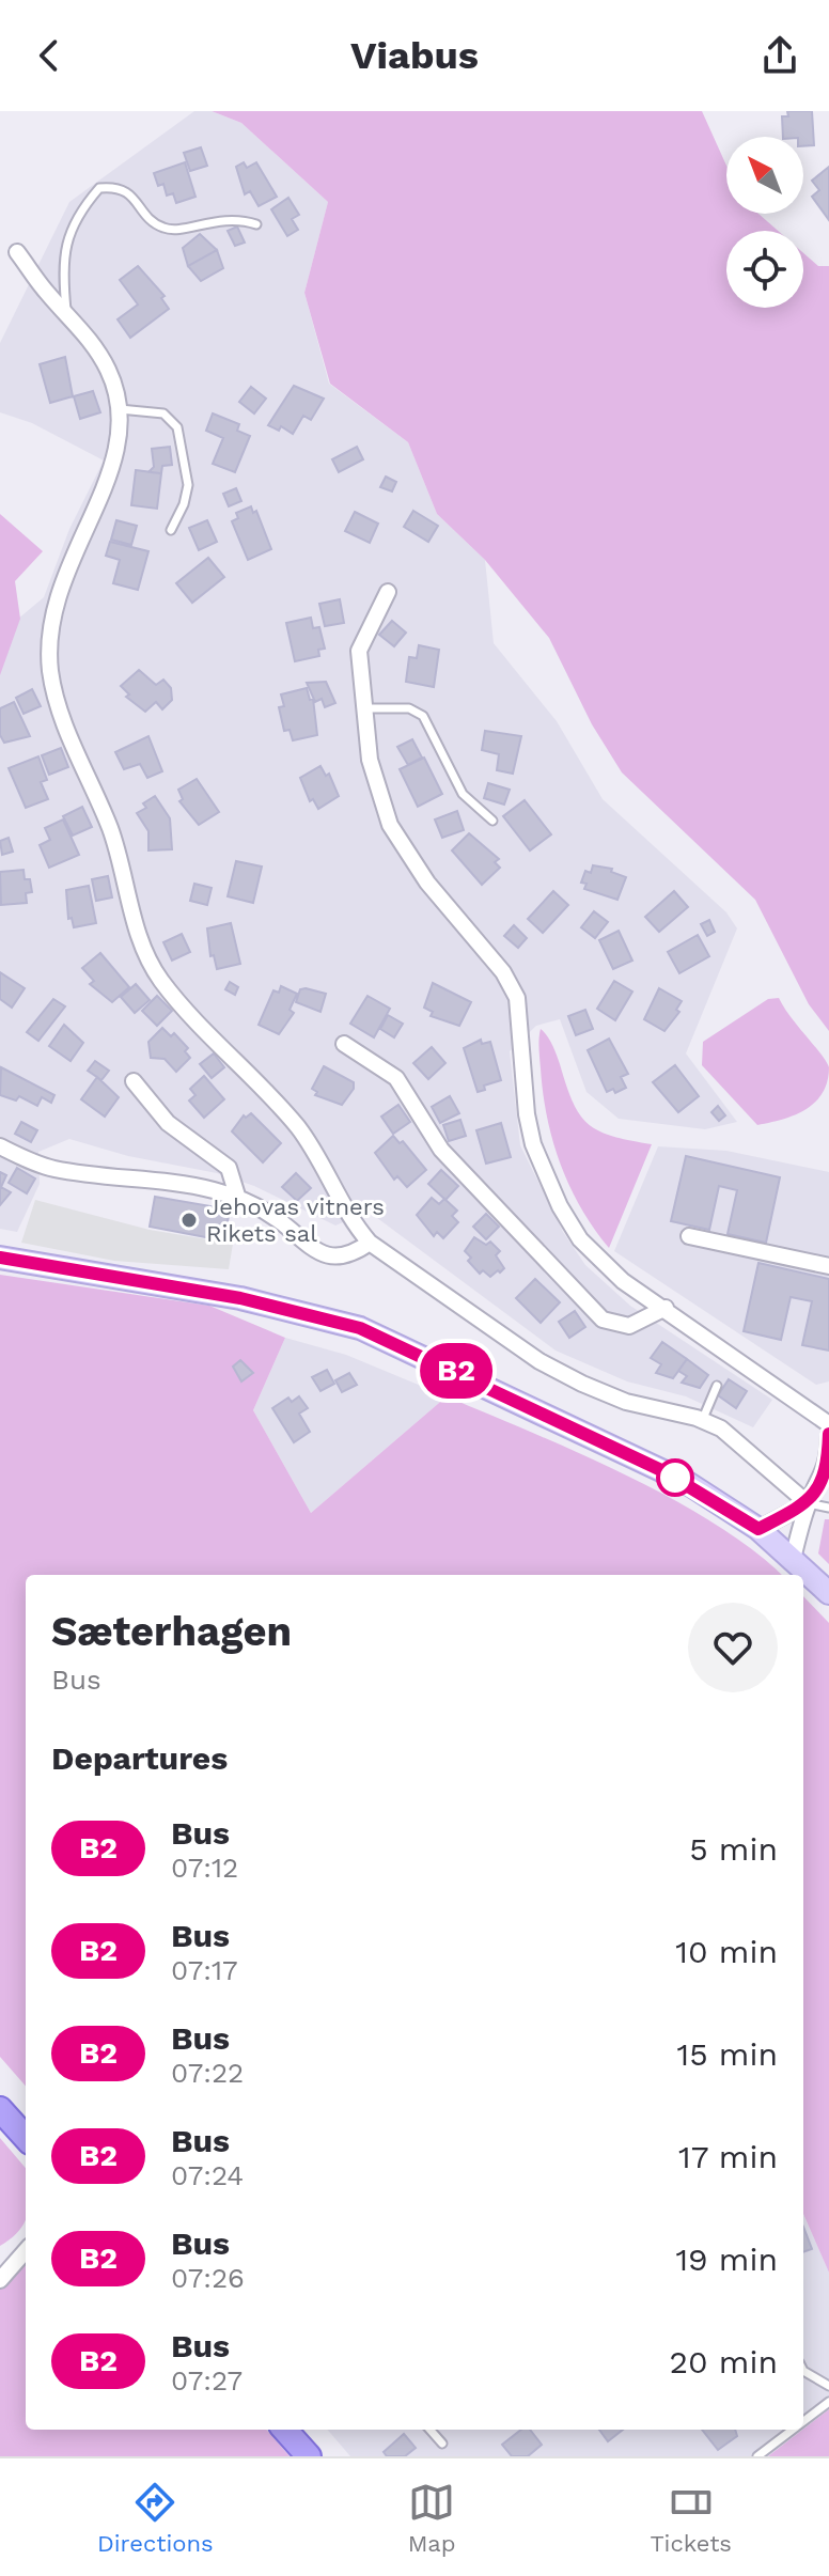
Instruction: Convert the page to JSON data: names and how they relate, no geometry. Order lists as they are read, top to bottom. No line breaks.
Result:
{"places":["Jehovas vitners Rikets sal"],"lines":["bus line B2"],"north":"top left","page":{"header":"Viabus","on_map":"B2","heading":[["Sæterhagen","Bus"],"Departures"],"list":[{"mark":"B2","name":"Bus","note":"07:12","value":"5 min"},{"mark":"B2","name":"Bus","note":"07:17","value":"10 min"},{"mark":"B2","name":"Bus","note":"07:22","value":"15 min"},{"mark":"B2","name":"Bus","note":"07:24","value":"17 min"},{"mark":"B2","name":"Bus","note":"07:26","value":"19 min"},{"mark":"B2","name":"Bus","note":"07:27","value":"20 min"}],"tabs":["Directions","Map","Tickets"]}}
